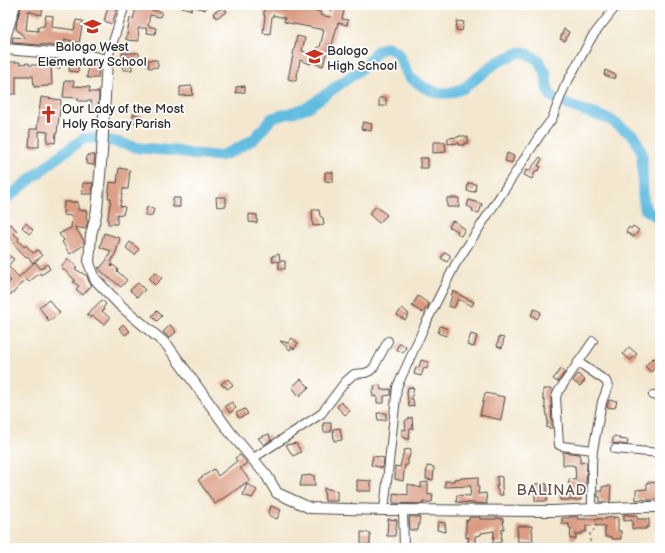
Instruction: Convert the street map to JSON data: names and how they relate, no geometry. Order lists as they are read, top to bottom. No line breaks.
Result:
{"districts":["BALINAD"],"places":{"school or university":["Balogo West Elementary School","Balogo High School"],"church":["Our Lady of the Most Holy Rosary Parish"]}}
